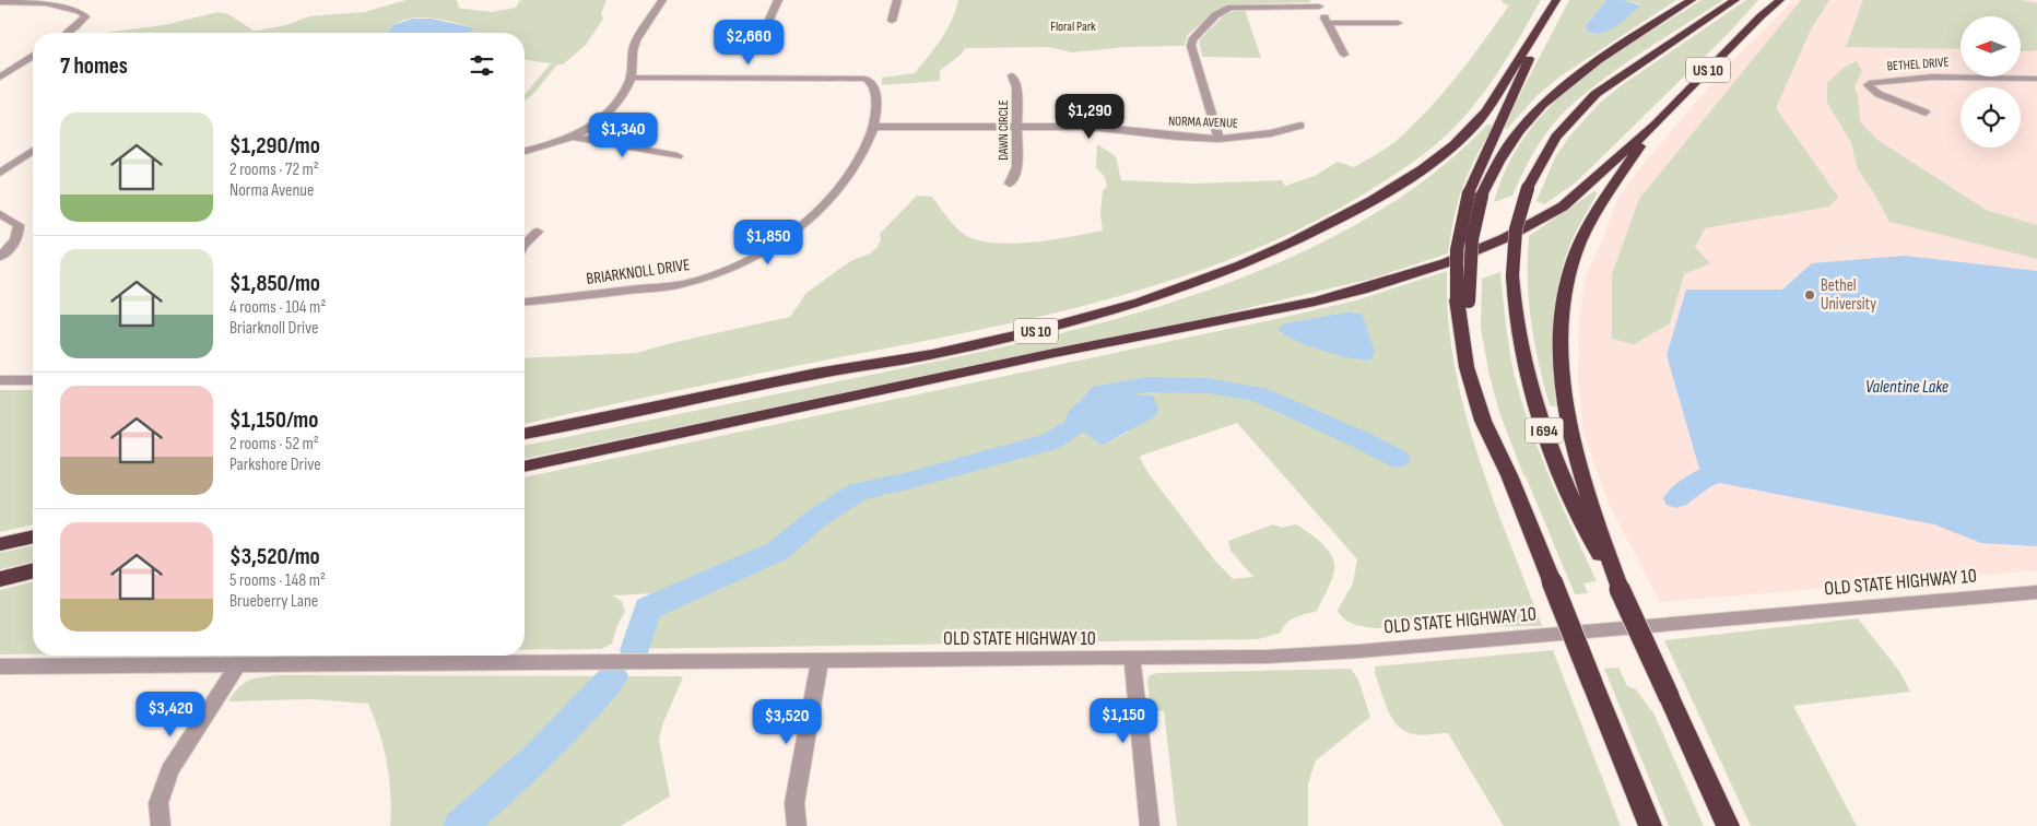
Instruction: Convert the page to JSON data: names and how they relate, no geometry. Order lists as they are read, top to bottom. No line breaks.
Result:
{"streets":{"highway":["US 10","I 694"],"street":["BETHEL DRIVE","NORMA AVENUE","DAWN CIRCLE","BRIARKNOLL DRIVE","OLD STATE HIGHWAY 10"]},"crossings":[["NORMA AVENUE","DAWN CIRCLE"],["NORMA AVENUE","BRIARKNOLL DRIVE"]],"water":["Valentine Lake"],"parks":["Floral Park"],"places":["Bethel University"],"north":"left","page":{"price":["$2,660","$1,290","$1,340","$1,850","$3,420","$1,150","$3,520"],"heading":"7 homes","list":[{"name":"$1,290/mo","note":"2 rooms · 72 m² · Norma Avenue"},{"name":"$1,850/mo","note":"4 rooms · 104 m² · Briarknoll Drive"},{"name":"$1,150/mo","note":"2 rooms · 52 m² · Parkshore Drive"},{"name":"$3,520/mo","note":"5 rooms · 148 m² · Brueberry Lane"}]}}
